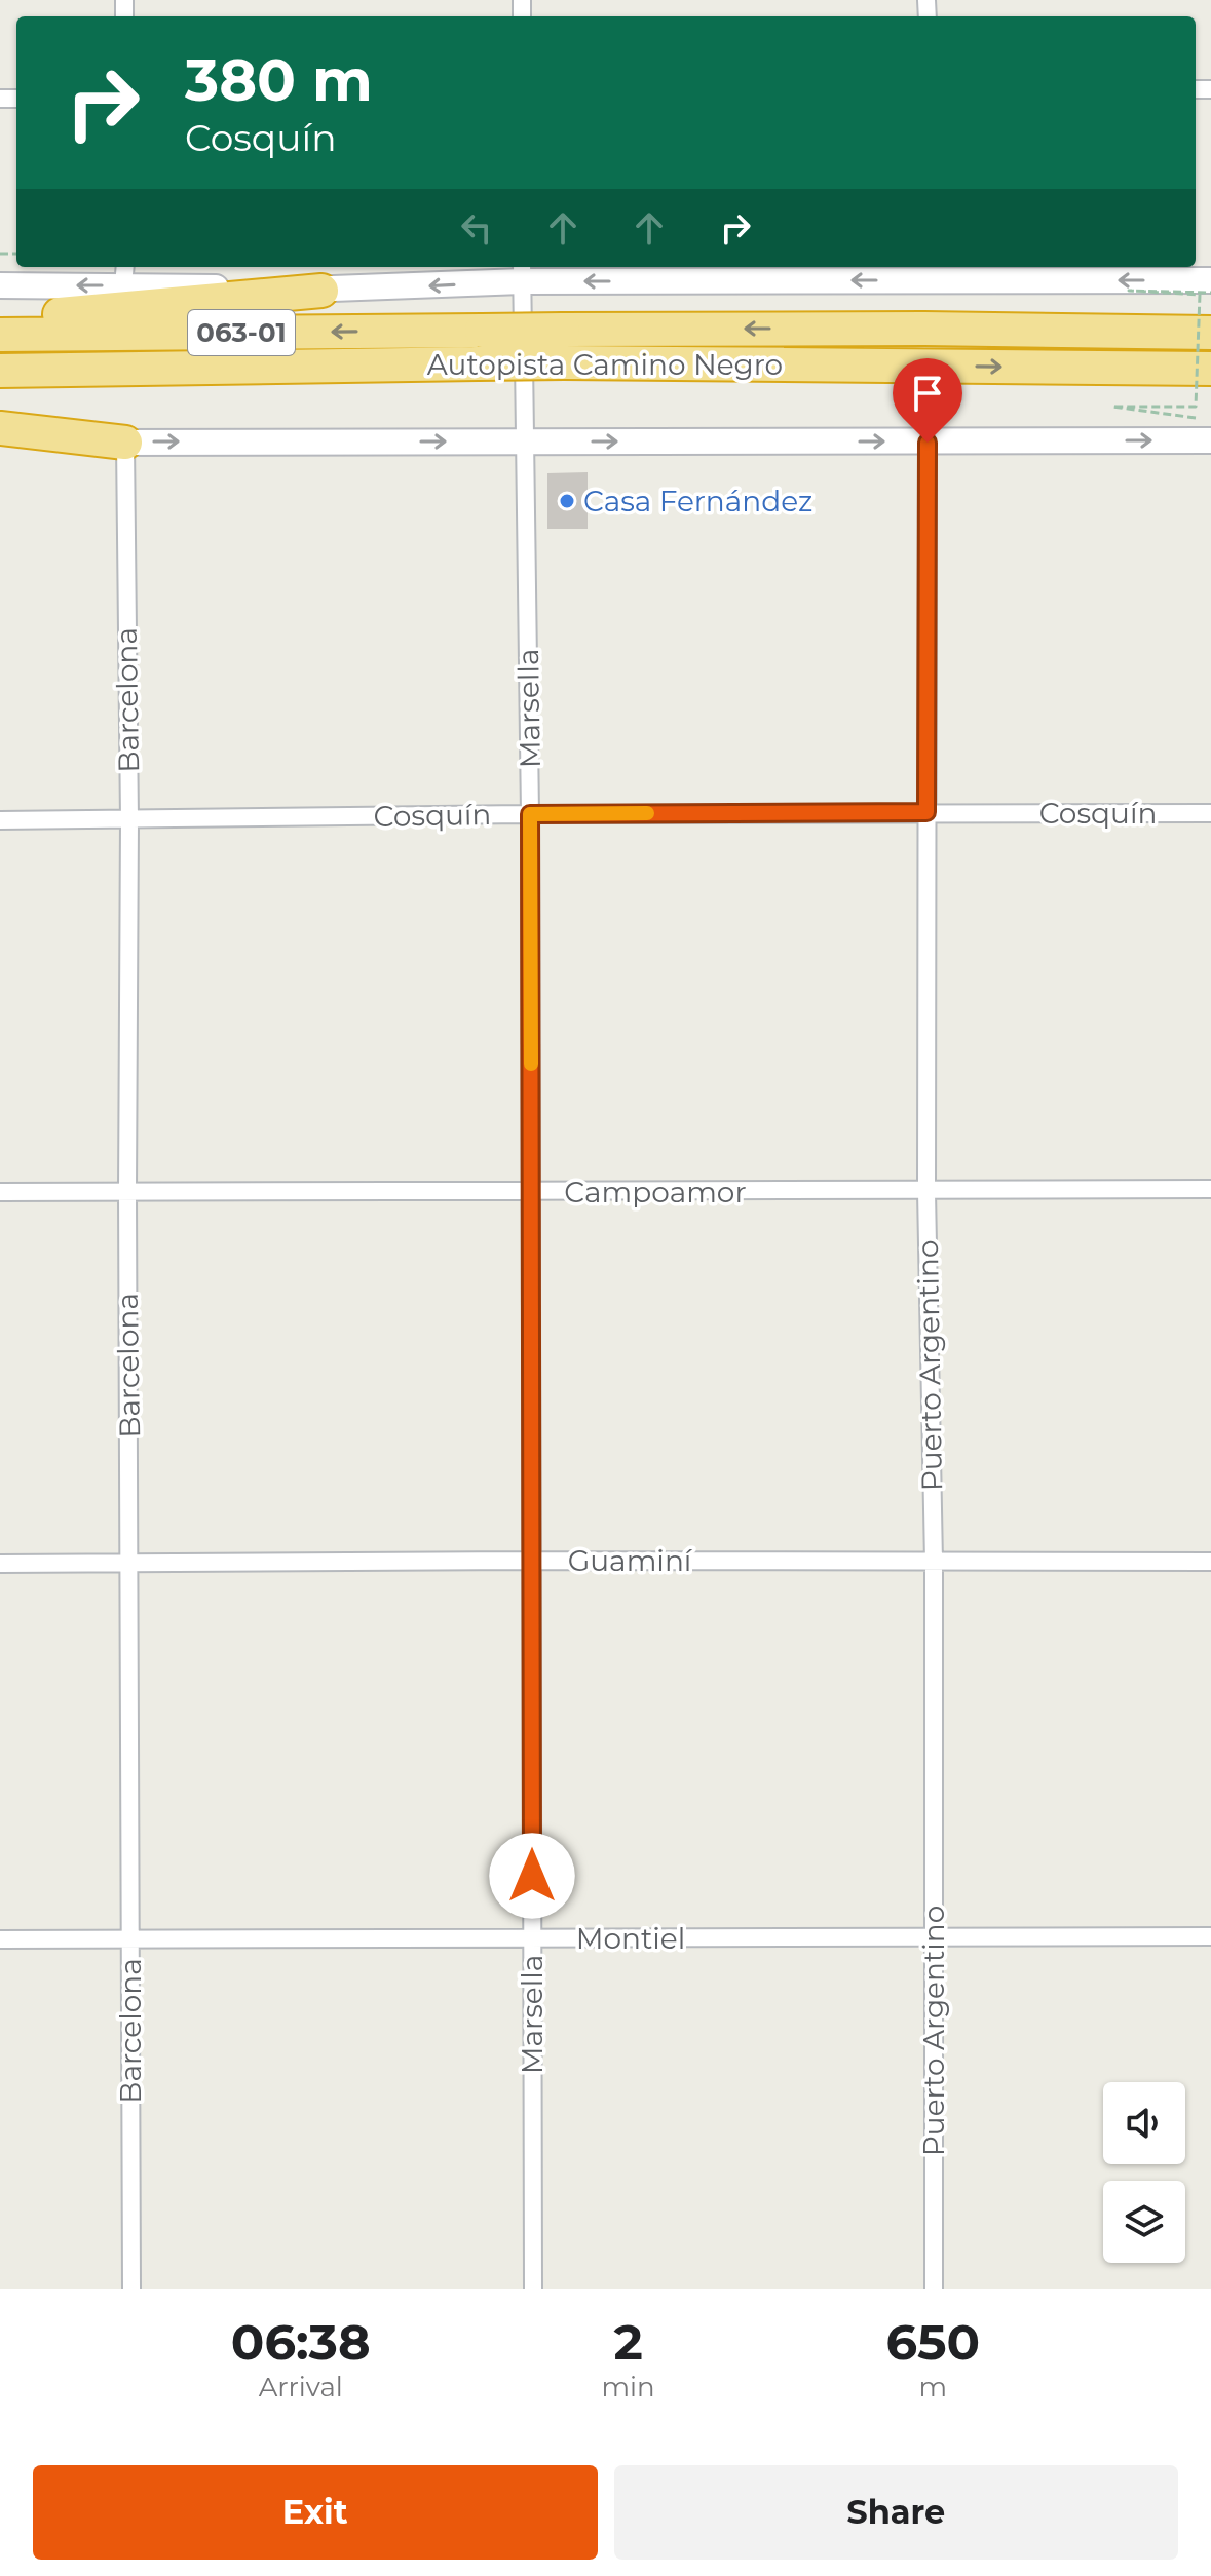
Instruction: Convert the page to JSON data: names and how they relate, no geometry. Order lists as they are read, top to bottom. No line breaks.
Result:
{"streets":{"highway":["063-01","Autopista Camino Negro"],"street":["Barcelona","Marsella","Cosquín","Campoamor","Puerto Argentino","Guaminí","Montiel"]},"crossings":[["Barcelona","Cosquín"],["Barcelona","Campoamor"],["Barcelona","Guaminí"],["Barcelona","Montiel"],["Marsella","Cosquín"],["Marsella","Campoamor"],["Marsella","Guaminí"],["Marsella","Montiel"],["Cosquín","Puerto Argentino"],["Campoamor","Puerto Argentino"],["Puerto Argentino","Guaminí"],["Puerto Argentino","Montiel"]],"places":["Casa Fernández"],"page":{"turn":["380 m","Cosquín"],"eta":["06:38","Arrival","2","min","650","m"],"buttons":["Exit","Share"]}}
